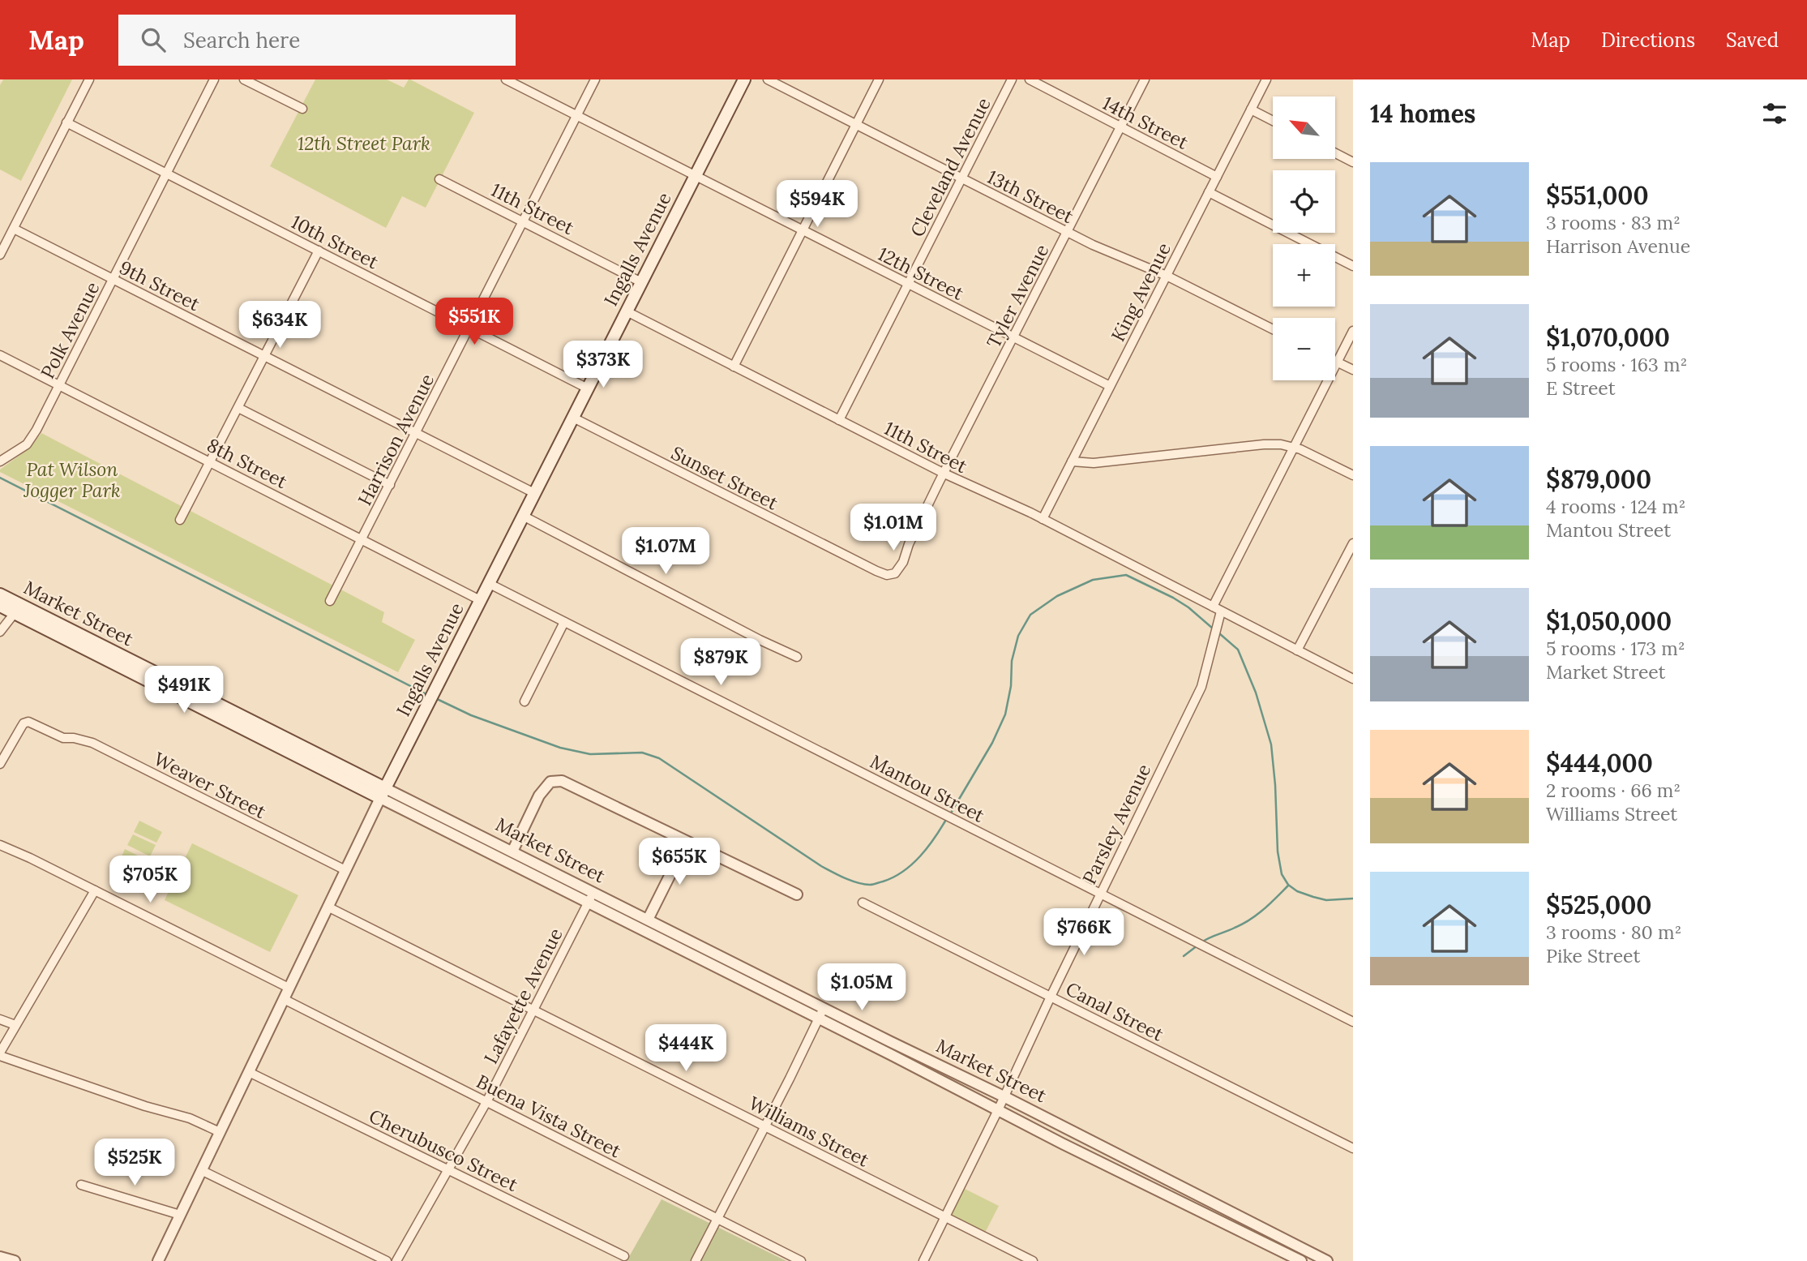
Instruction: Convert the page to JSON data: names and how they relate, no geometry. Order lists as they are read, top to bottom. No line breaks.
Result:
{"streets":{"main road":["Ingalls Avenue","Market Street"],"street":["14th Street","Cleveland Avenue","13th Street","11th Street","10th Street","12th Street","9th Street","King Avenue","Tyler Avenue","Polk Avenue","Harrison Avenue","8th Street","Sunset Street","Weaver Street","Mantou Street","Parsley Avenue","Lafayette Avenue","Canal Street","Buena Vista Street","Williams Street","Cherubusco Street"]},"crossings":[["14th Street","King Avenue"],["14th Street","Tyler Avenue"],["Cleveland Avenue","13th Street"],["Cleveland Avenue","11th Street"],["Cleveland Avenue","12th Street"],["13th Street","King Avenue"],["13th Street","Tyler Avenue"],["11th Street","Ingalls Avenue"],["11th Street","King Avenue"],["11th Street","Tyler Avenue"],["11th Street","Harrison Avenue"],["11th Street","Parsley Avenue"],["10th Street","Ingalls Avenue"],["10th Street","Polk Avenue"],["10th Street","Harrison Avenue"],["Ingalls Avenue","12th Street"],["Ingalls Avenue","9th Street"],["Ingalls Avenue","8th Street"],["Ingalls Avenue","Sunset Street"],["Ingalls Avenue","Market Street"],["Ingalls Avenue","Weaver Street"],["Ingalls Avenue","Mantou Street"],["Ingalls Avenue","Buena Vista Street"],["Ingalls Avenue","Williams Street"],["Ingalls Avenue","Cherubusco Street"],["12th Street","King Avenue"],["12th Street","Tyler Avenue"],["12th Street","Harrison Avenue"],["9th Street","Polk Avenue"],["9th Street","Harrison Avenue"],["Tyler Avenue","Sunset Street"],["Polk Avenue","8th Street"],["Harrison Avenue","8th Street"],["Market Street","Parsley Avenue"],["Market Street","Lafayette Avenue"],["Mantou Street","Parsley Avenue"],["Parsley Avenue","Canal Street"],["Parsley Avenue","Williams Street"],["Lafayette Avenue","Buena Vista Street"],["Lafayette Avenue","Williams Street"],["Lafayette Avenue","Cherubusco Street"]],"parks":["12th Street Park","Pat Wilson Jogger Park"],"north":"top left","page":{"header":"Map","search":"Search here","nav":["Map","Directions","Saved"],"heading":"14 homes","map_buttons":["+","−"],"list":[{"name":"$551,000","note":"3 rooms · 83 m² · Harrison Avenue"},{"name":"$1,070,000","note":"5 rooms · 163 m² · E Street"},{"name":"$879,000","note":"4 rooms · 124 m² · Mantou Street"},{"name":"$1,050,000","note":"5 rooms · 173 m² · Market Street"},{"name":"$444,000","note":"2 rooms · 66 m² · Williams Street"},{"name":"$525,000","note":"3 rooms · 80 m² · Pike Street"}],"price":["$594K","$551K","$634K","$373K","$1.01M","$1.07M","$879K","$491K","$655K","$705K","$766K","$1.05M","$444K","$525K"]}}
